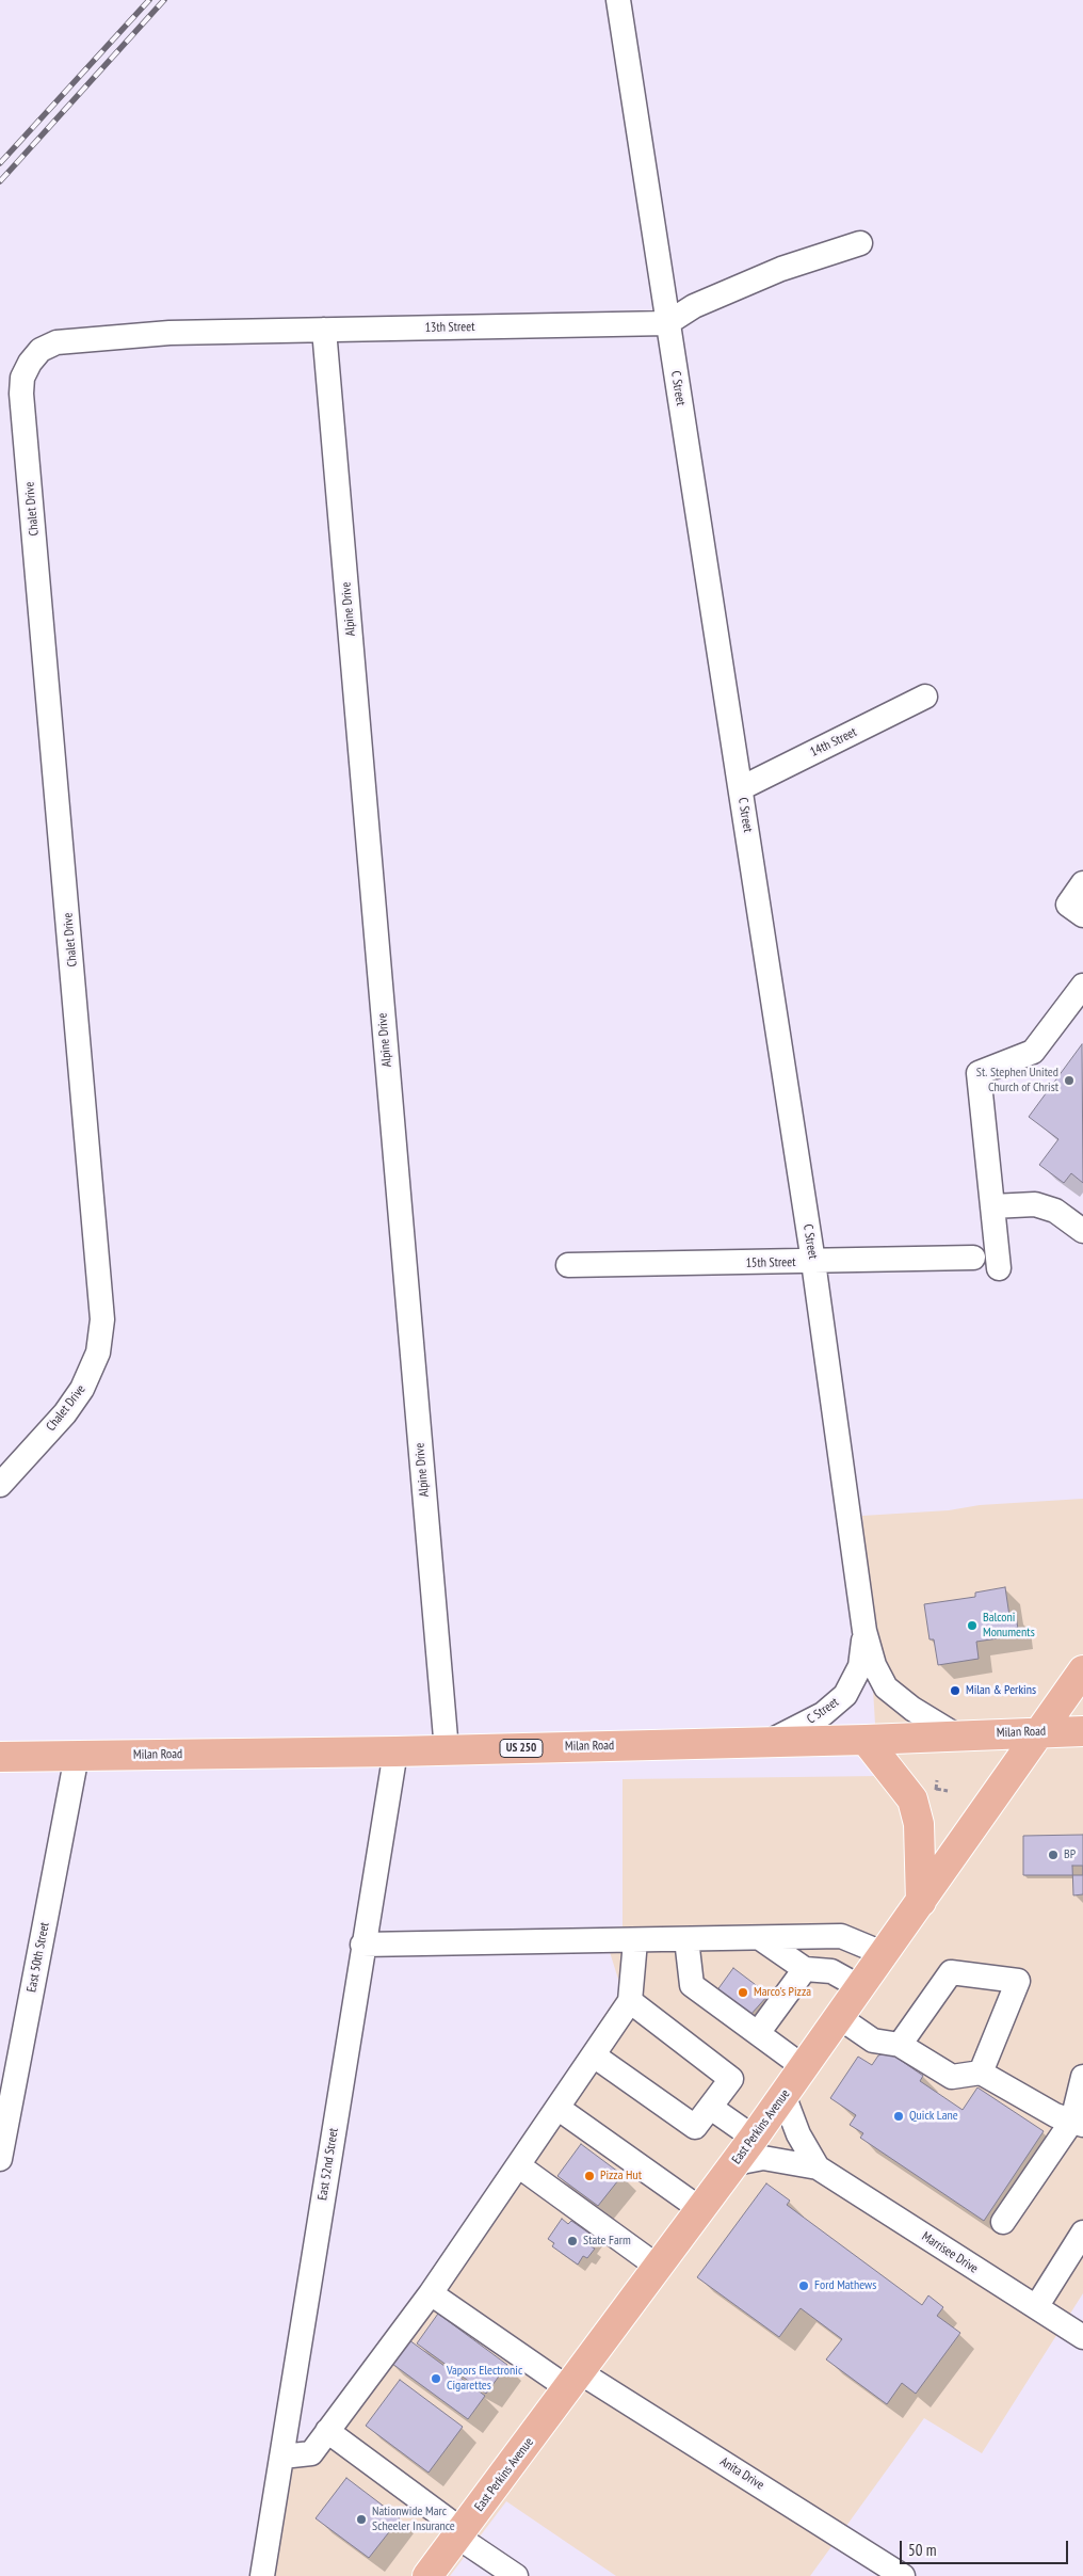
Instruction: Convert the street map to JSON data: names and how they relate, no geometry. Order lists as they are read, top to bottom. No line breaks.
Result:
{"streets":{"main road":["Milan Road","US 250","East Perkins Avenue"],"street":["13th Street","C Street","Chalet Drive","Alpine Drive","14th Street","15th Street","East 50th Street","East 52nd Street","Marrisee Drive","Anita Drive"]},"crossings":[["13th Street","C Street"],["13th Street","Chalet Drive"],["13th Street","Alpine Drive"],["C Street","14th Street"],["C Street","15th Street"],["C Street","Milan Road"],["Alpine Drive","Milan Road"],["Milan Road","East 50th Street"],["Milan Road","East Perkins Avenue"],["Milan Road","East 52nd Street"],["East Perkins Avenue","Marrisee Drive"],["East Perkins Avenue","Anita Drive"]],"places":["St. Stephen United Church of Christ","Balconi Monuments","Milan & Perkins","BP","Marco's Pizza","Quick Lane","Pizza Hut","State Farm","Ford Mathews","Vapors Electronic Cigarettes","Nationwide Marc Scheeler Insurance"],"scale_bar":"50 m"}
